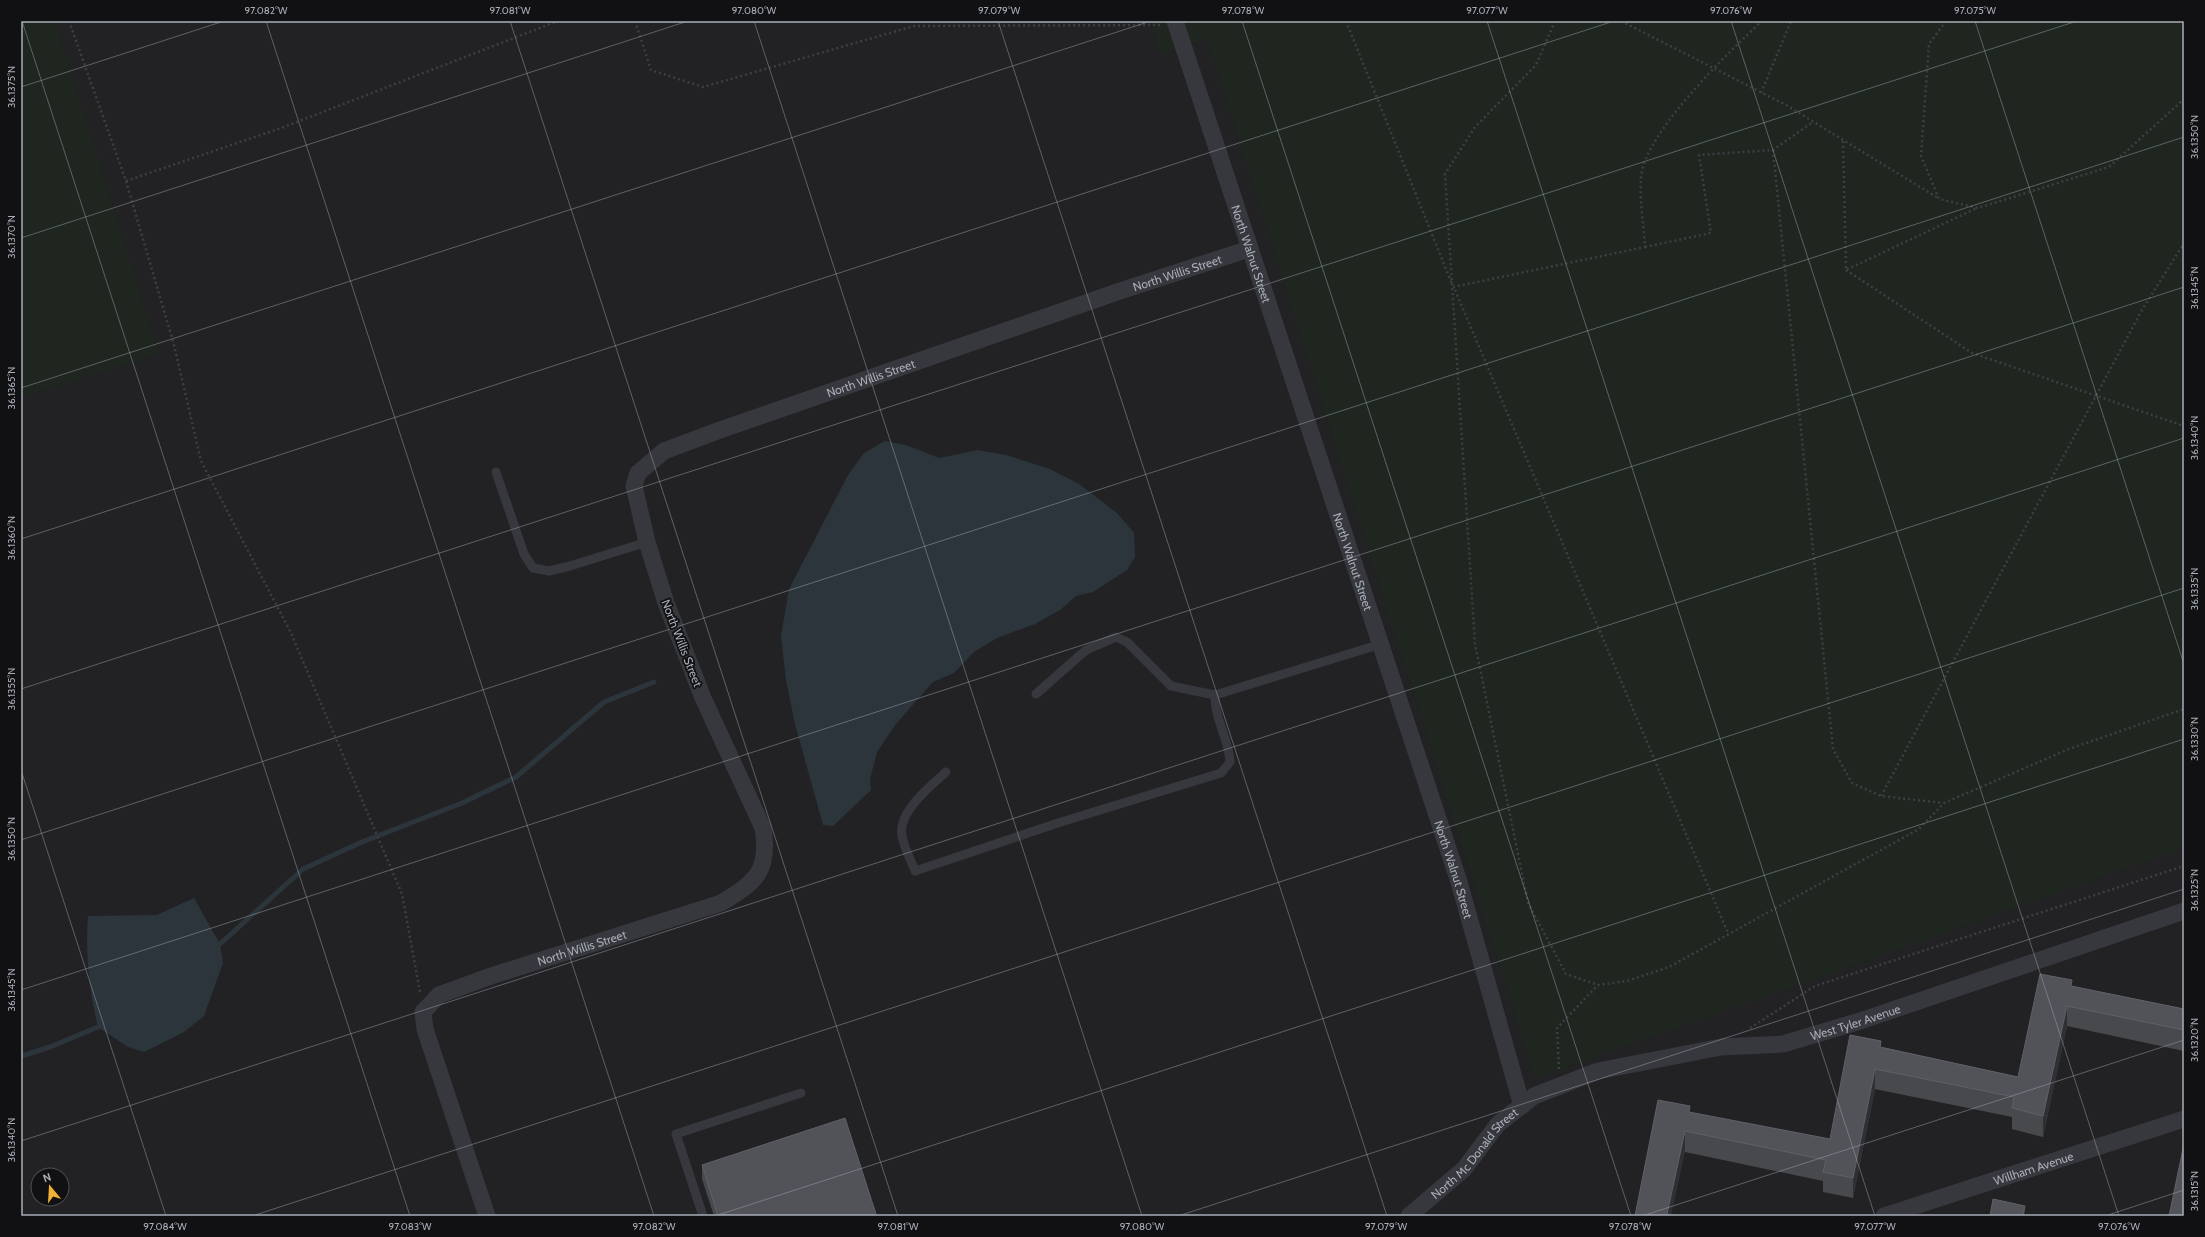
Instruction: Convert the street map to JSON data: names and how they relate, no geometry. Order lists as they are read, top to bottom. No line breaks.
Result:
{"streets":{"street":["North Walnut Street","North Willis Street","West Tyler Avenue","North Mc Donald Street","Willham Avenue"]},"crossings":[["North Walnut Street","North Willis Street"],["North Walnut Street","West Tyler Avenue"],["North Walnut Street","North Mc Donald Street"],["West Tyler Avenue","North Mc Donald Street"]],"north":"top","coordinates":["97.082°W","97.081°W","97.080°W","97.079°W","97.078°W","97.077°W","97.076°W","97.075°W","36.1375°N","36.1350°N","36.1370°N","36.1345°N","36.1365°N","36.1340°N","36.1360°N","36.1335°N","36.1355°N","36.1330°N","36.1325°N","36.1320°N","36.1315°N","97.084°W","97.083°W"]}
